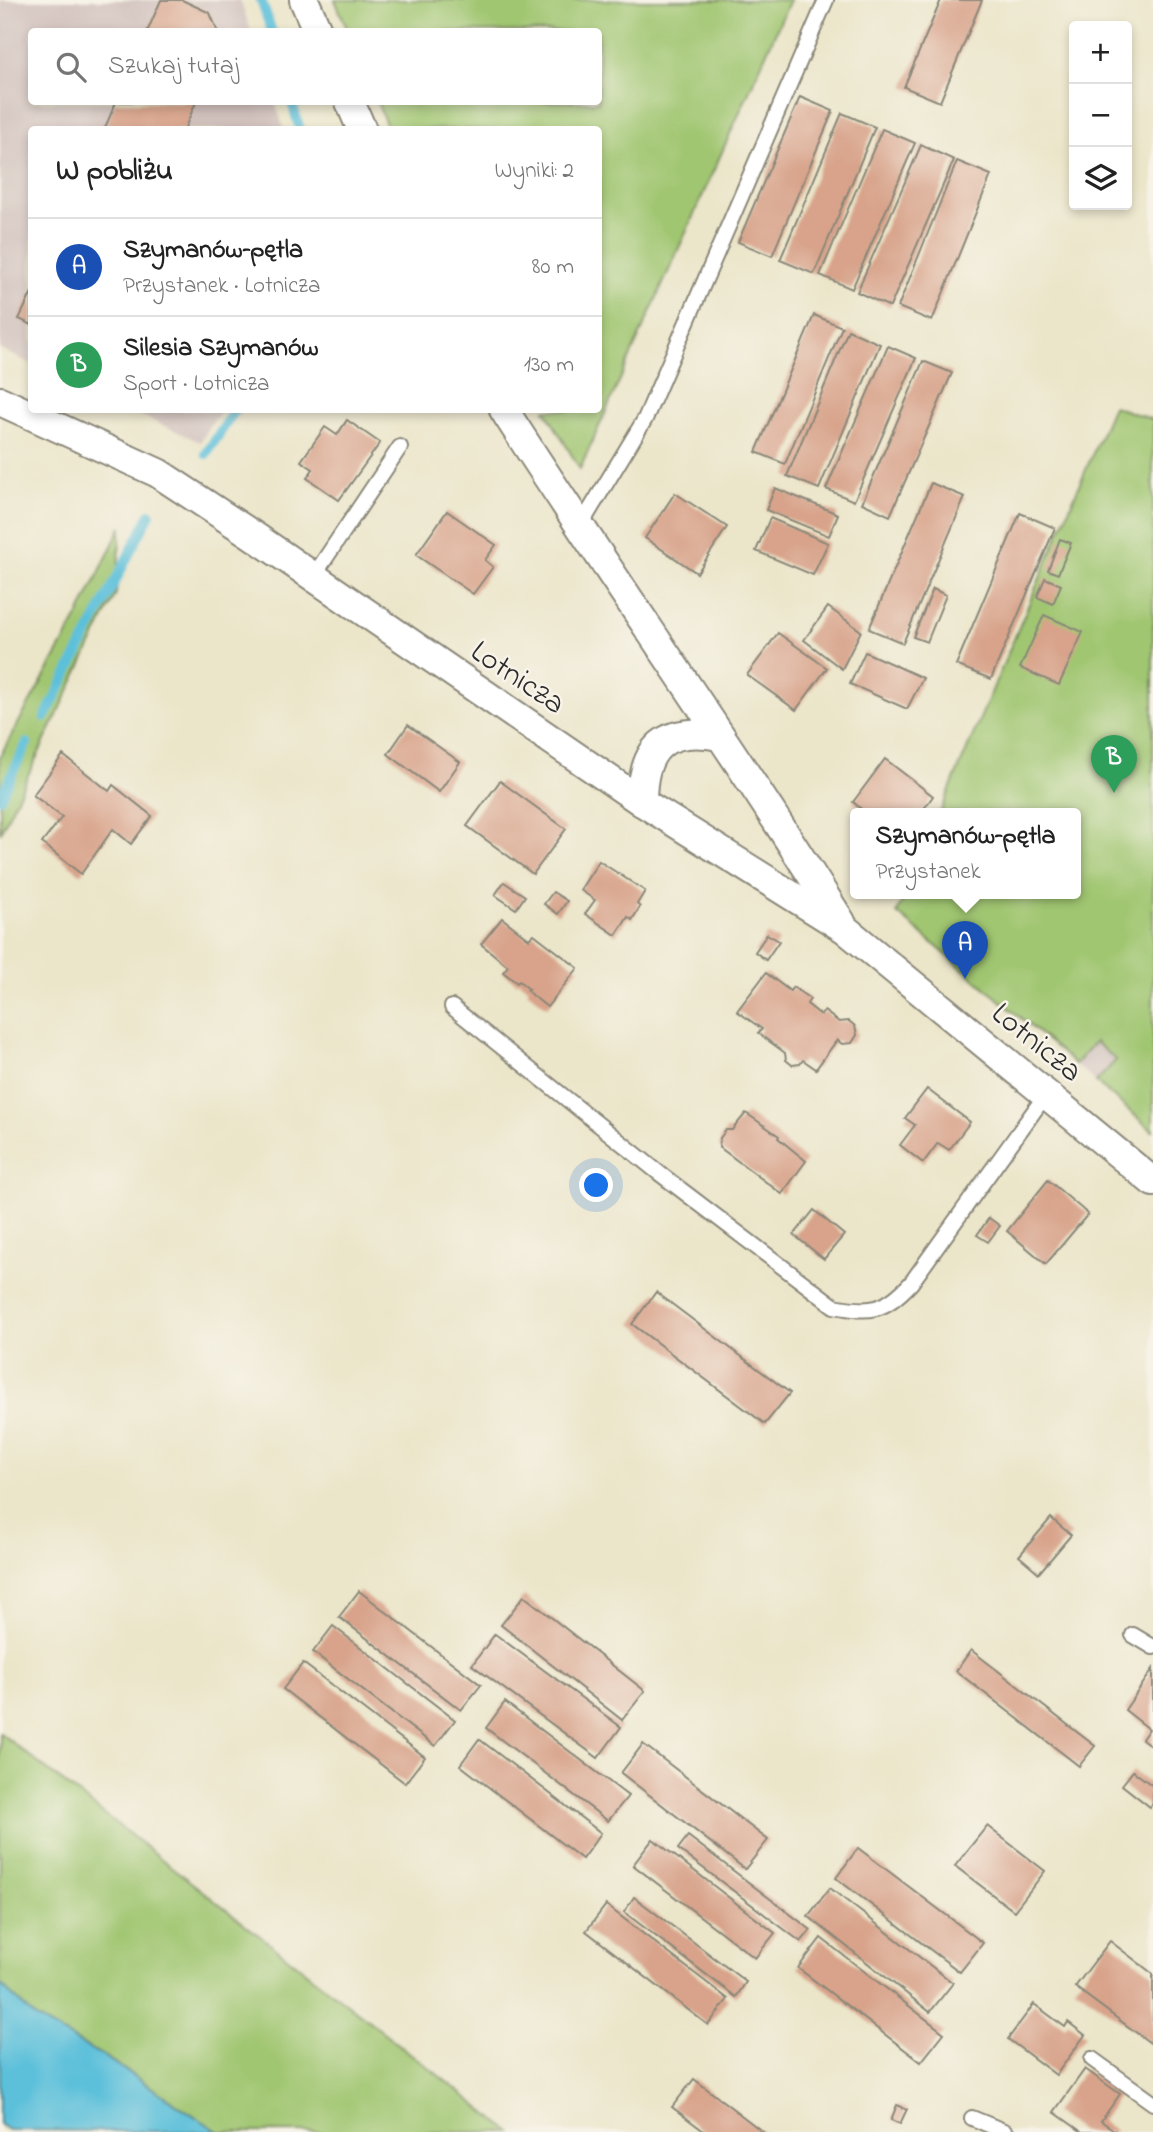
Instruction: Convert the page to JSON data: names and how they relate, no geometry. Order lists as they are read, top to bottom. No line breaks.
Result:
{"streets":{"street":["Lotnicza"]},"page":{"map_buttons":["+","−"],"search":"Szukaj tutaj","heading":["W pobliżu","Wyniki: 2"],"list":[{"mark":"A","name":"Szymanów–pętla","note":"Przystanek · Lotnicza","value":"80 m"},{"mark":"B","name":"Silesia Szymanów","note":"Sport · Lotnicza","value":"130 m"}],"pins":["B","A"],"popup":["Szymanów–pętla","Przystanek"]}}
